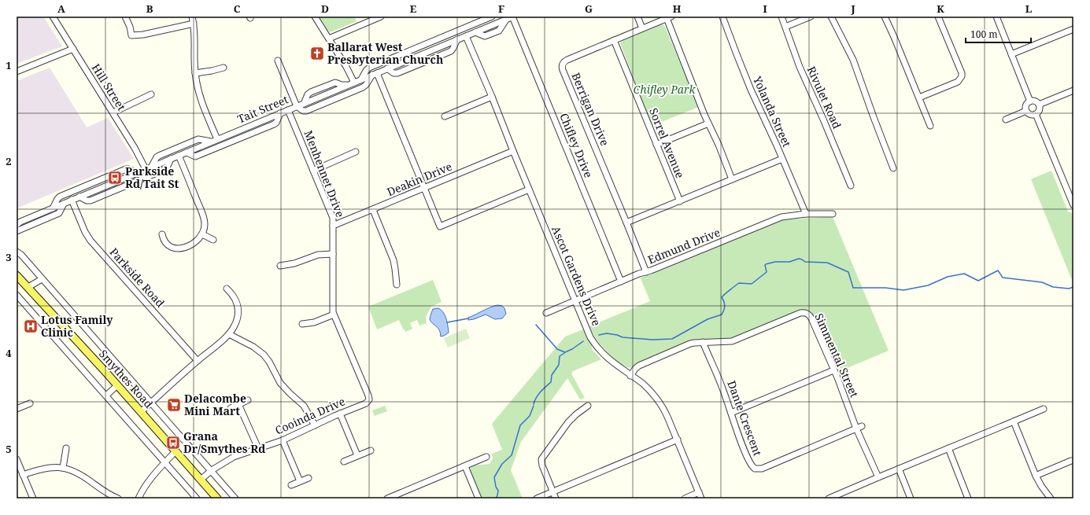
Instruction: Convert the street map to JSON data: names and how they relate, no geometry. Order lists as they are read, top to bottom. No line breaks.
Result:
{"streets":{"main road":["Smythes Road"],"street":["Hill Street","Rivulet Road","Tait Street","Berrigan Drive","Yolanda Street","Sorrel Avenue","Chifley Drive","Menhennet Drive","Deakin Drive","Edmund Drive","Ascot Gardens Drive","Parkside Road","Simmental Street","Cooinda Drive","Dante Crescent"]},"crossings":[["Hill Street","Tait Street"],["Tait Street","Menhennet Drive"],["Tait Street","Parkside Road"],["Berrigan Drive","Sorrel Avenue"],["Berrigan Drive","Edmund Drive"],["Yolanda Street","Edmund Drive"],["Chifley Drive","Edmund Drive"],["Menhennet Drive","Deakin Drive"],["Menhennet Drive","Cooinda Drive"],["Deakin Drive","Ascot Gardens Drive"],["Edmund Drive","Ascot Gardens Drive"],["Ascot Gardens Drive","Simmental Street"],["Simmental Street","Dante Crescent"],["Smythes Road","Cooinda Drive"]],"parks":["Chifley Park"],"places":{"church":["Ballarat West Presbyterian Church"],"bus stop":["Parkside Rd/Tait St","Grana Dr/Smythes Rd"],"hospital":["Lotus Family Clinic"],"supermarket":["Delacombe Mini Mart"]},"scale_bar":"100 m","grid":{"columns":["A","B","C","D","E","F","G","H","I","J","K","L"],"rows":["1","2","3","4","5"]}}
